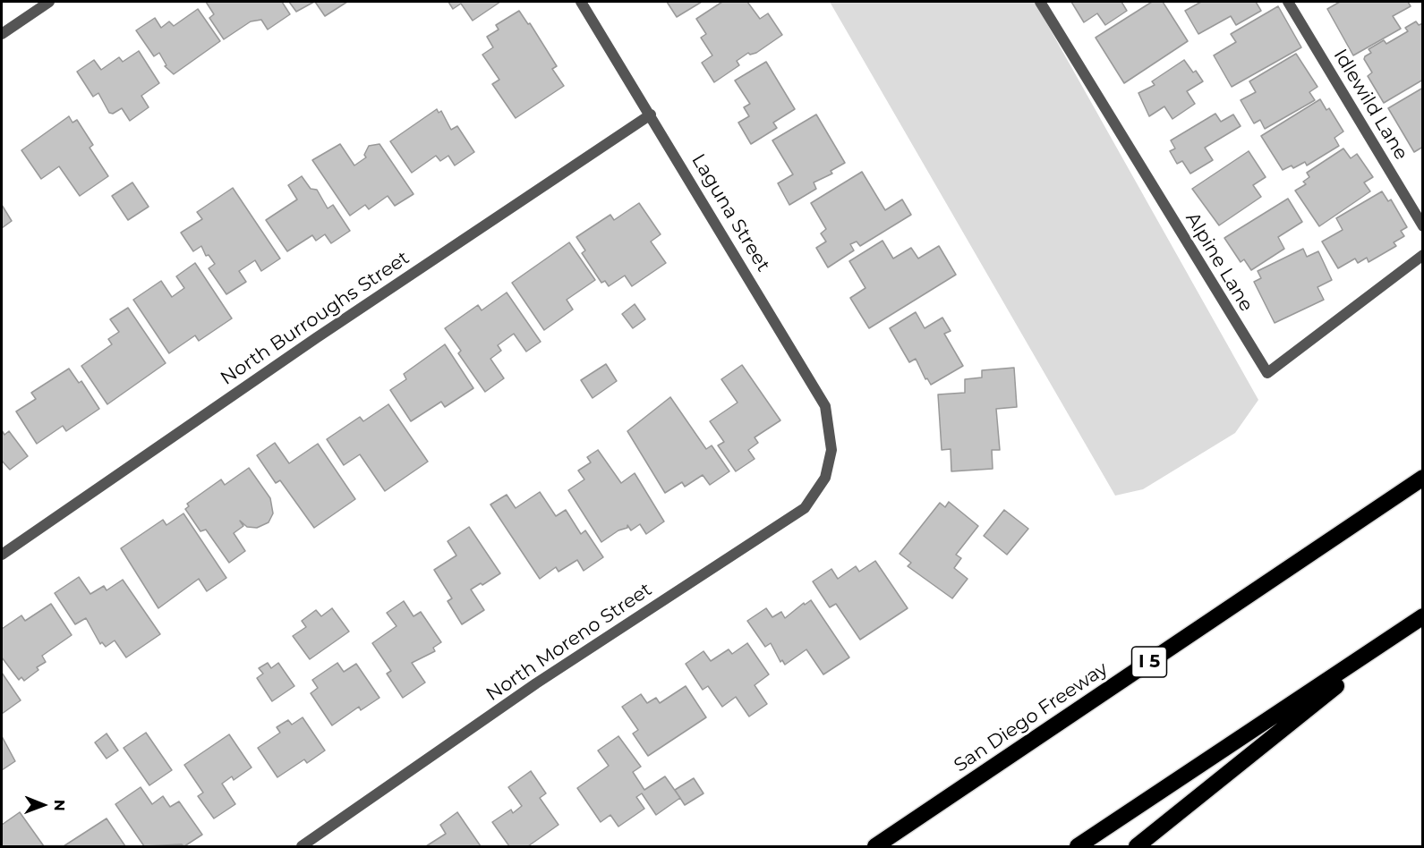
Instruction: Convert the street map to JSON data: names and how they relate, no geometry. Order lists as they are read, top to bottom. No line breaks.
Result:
{"streets":{"highway":["I 5","San Diego Freeway"],"street":["Idlewild Lane","Laguna Street","Alpine Lane","North Burroughs Street","North Moreno Street"]},"crossings":[["Laguna Street","North Burroughs Street"],["Laguna Street","North Moreno Street"]],"north":"right"}
